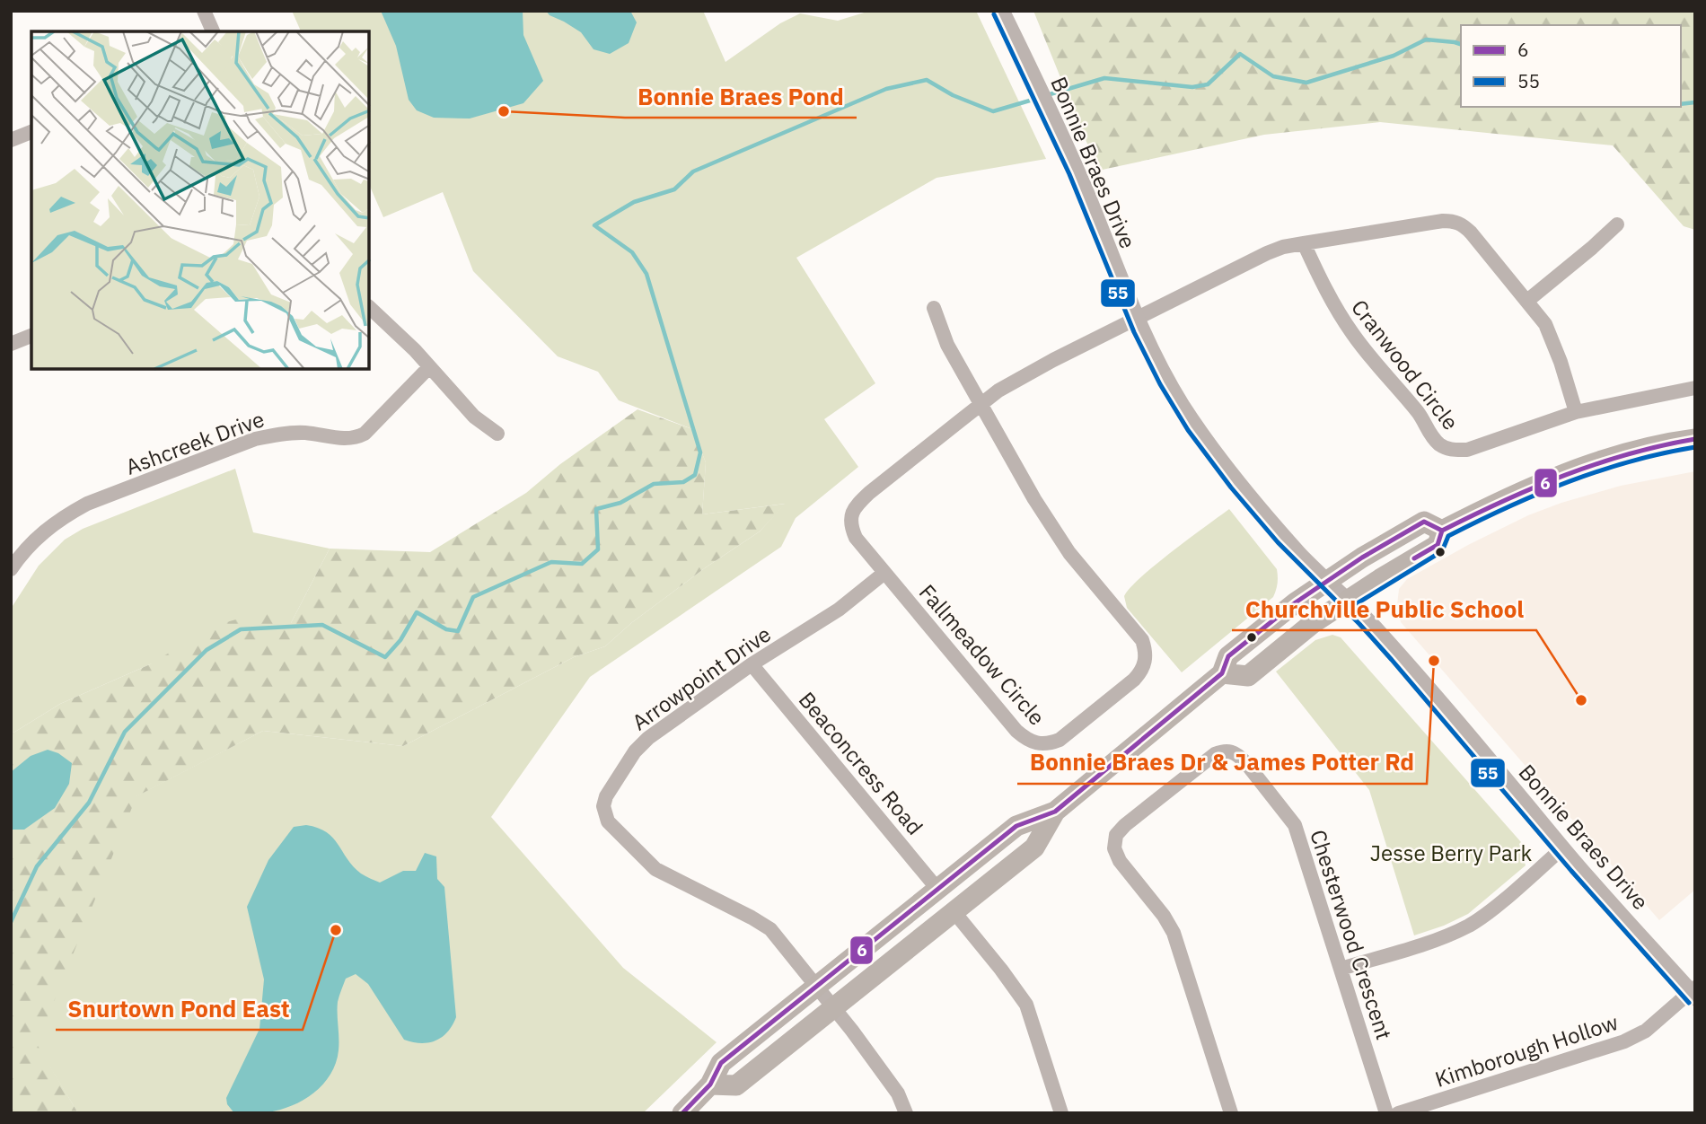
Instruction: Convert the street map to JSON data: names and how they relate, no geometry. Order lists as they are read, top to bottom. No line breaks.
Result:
{"streets":{"street":["Bonnie Braes Drive","Cranwood Circle","Ashcreek Drive","Fallmeadow Circle","Arrowpoint Drive","Beaconcress Road","Chesterwood Crescent","Kimborough Hollow"]},"crossings":[["Bonnie Braes Drive","Fallmeadow Circle"],["Bonnie Braes Drive","Kimborough Hollow"],["Fallmeadow Circle","Arrowpoint Drive"],["Arrowpoint Drive","Beaconcress Road"]],"parks":["Jesse Berry Park"],"places":["Bonnie Braes Pond","Bonnie Braes Dr & James Potter Rd","Churchville Public School","Snurtown Pond East"],"lines":["transit line 55","transit line 6"],"legend":["6","55"]}
